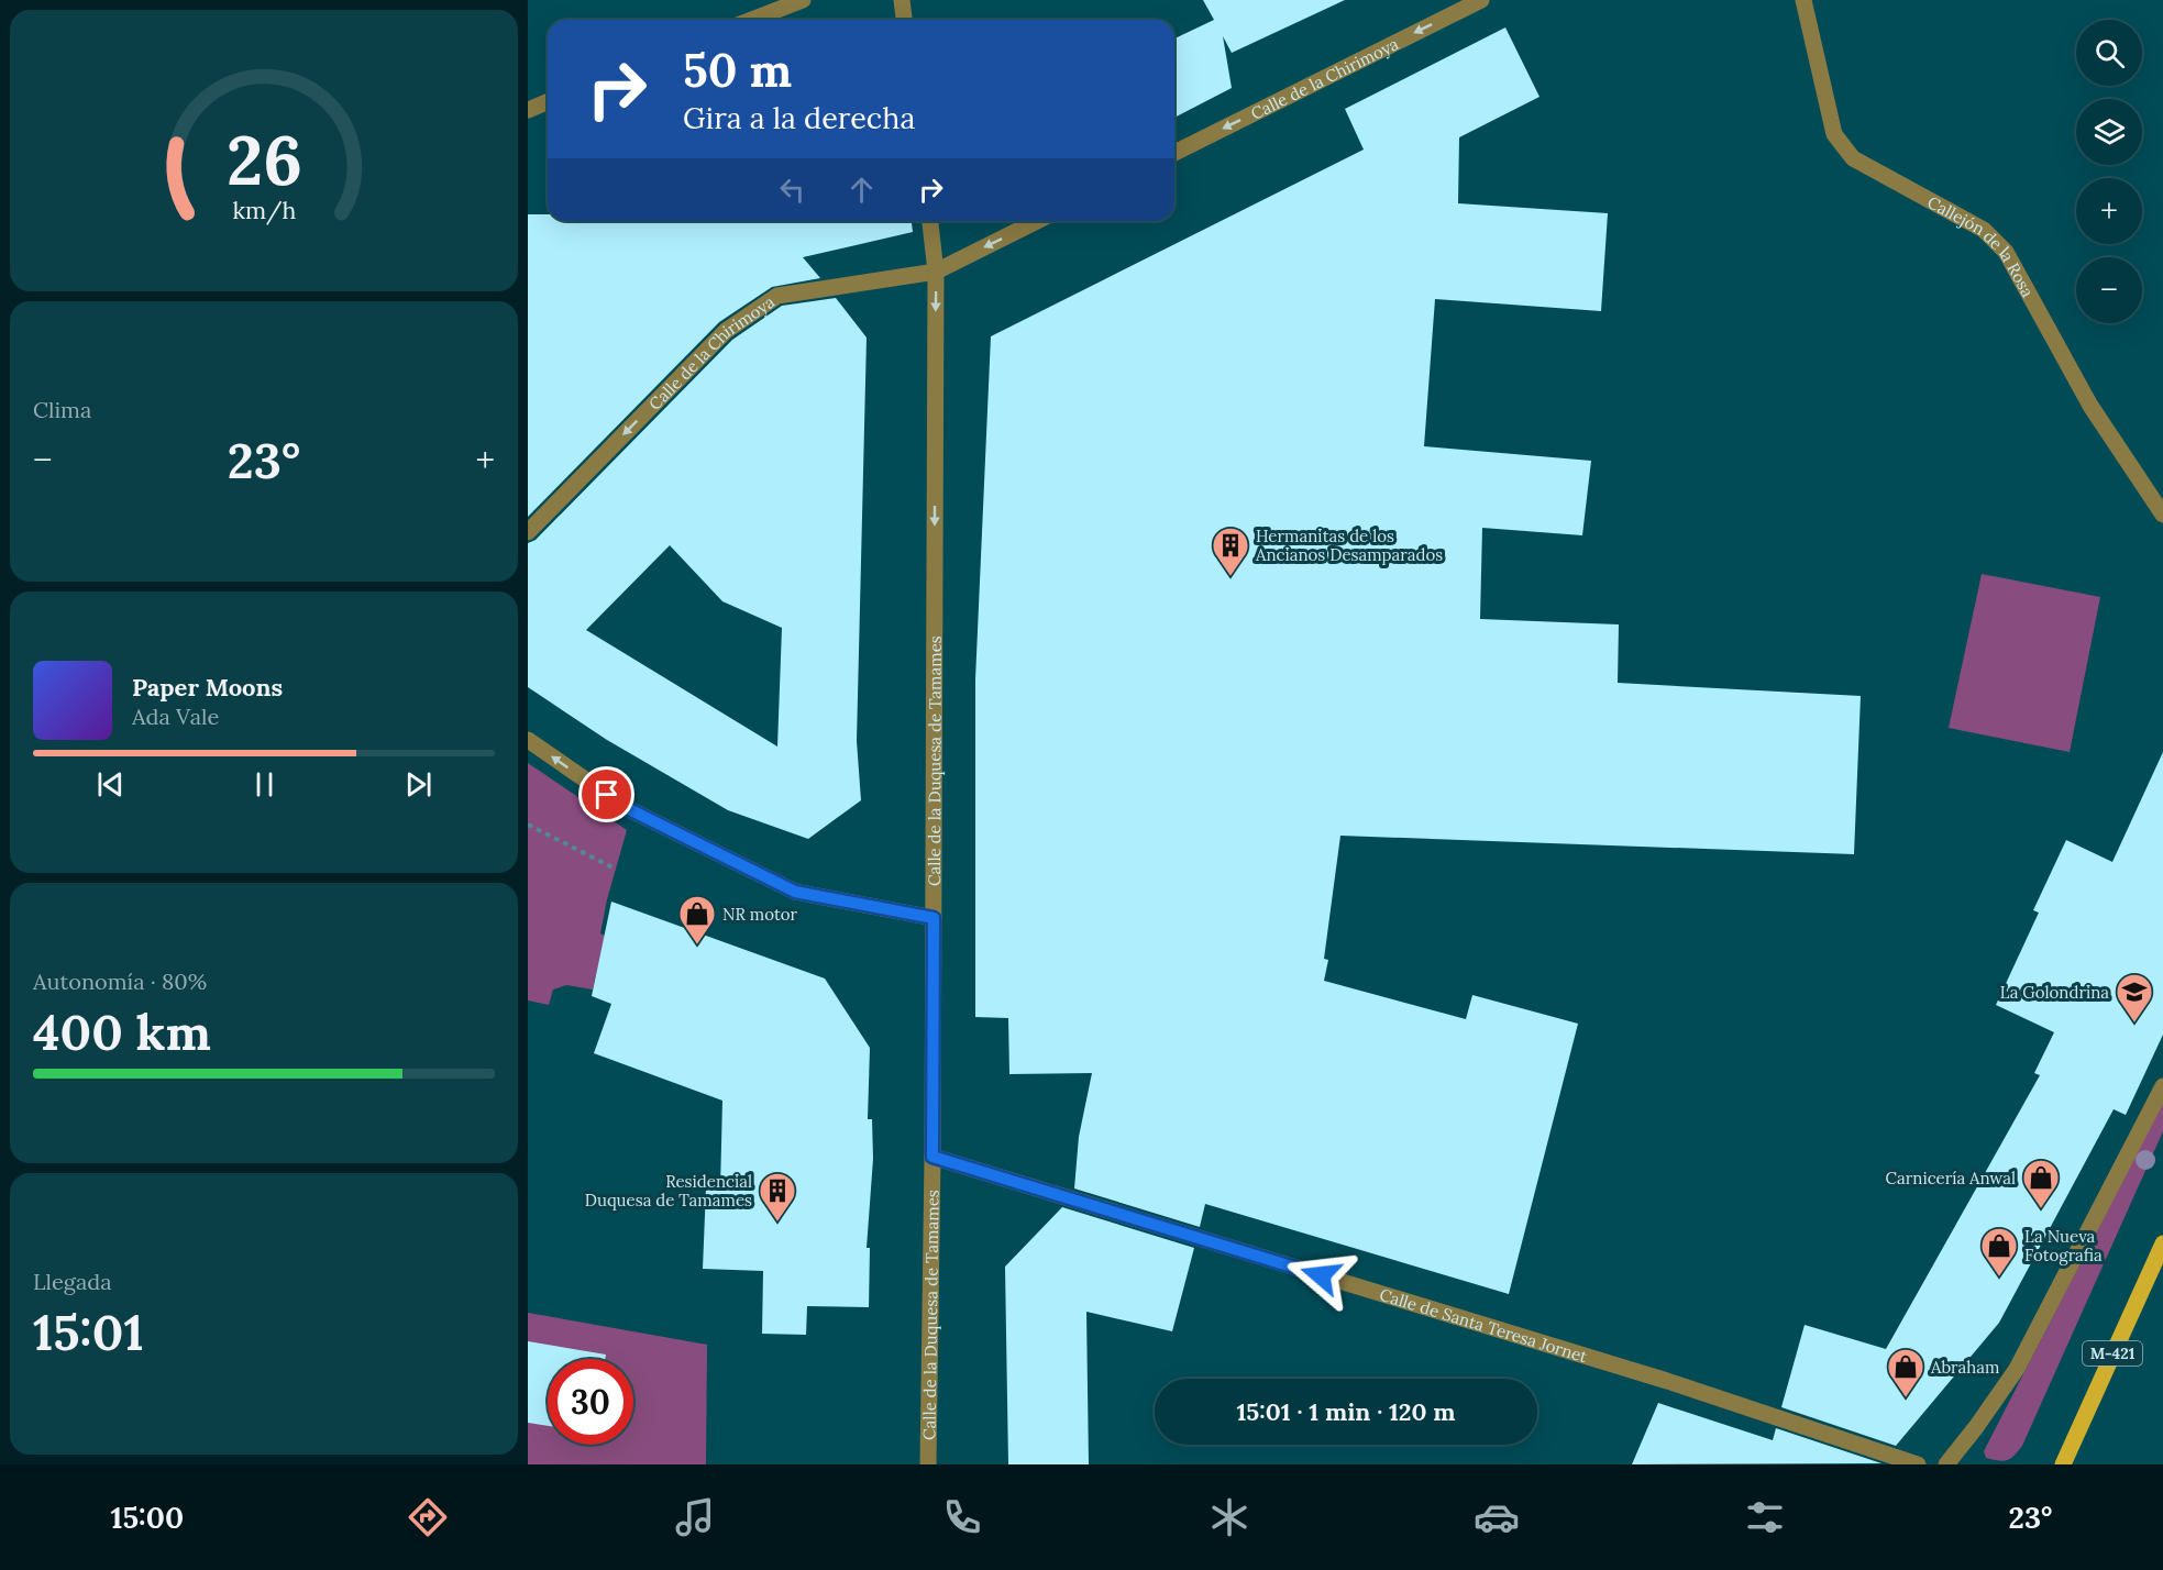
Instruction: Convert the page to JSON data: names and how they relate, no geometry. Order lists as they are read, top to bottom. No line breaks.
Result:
{"streets":{"main road":["M-421"],"street":["Calle de la Chirimoya","Callejón de la Rosa","Calle de la Duquesa de Tamames","Calle de Santa Teresa Jornet"]},"crossings":[["Calle de la Chirimoya","Calle de la Duquesa de Tamames"],["Calle de la Duquesa de Tamames","Calle de Santa Teresa Jornet"]],"one_way":["Calle de la Chirimoya","Calle de la Duquesa de Tamames"],"places":{"building":["Hermanitas de los Ancianos Desamparados","Residencial Duquesa de Tamames"],"shop":["NR motor","Carnicería Anwal","La Nueva Fotografia","Abraham"],"school or university":["La Golondrina"]},"page":{"map_buttons":["+","−"],"turn":["50 m","Gira a la derecha"],"tile":["Clima",["Autonomía · 80%","400 km"],["Llegada","15:01"]],"heat":["−","23°","+"],"song":["Paper Moons","Ada Vale"],"limit":"30","trip":"15:01 · 1 min · 120 m","tabs":["15:00","23°"],"gauge":["26","km/h"]}}
